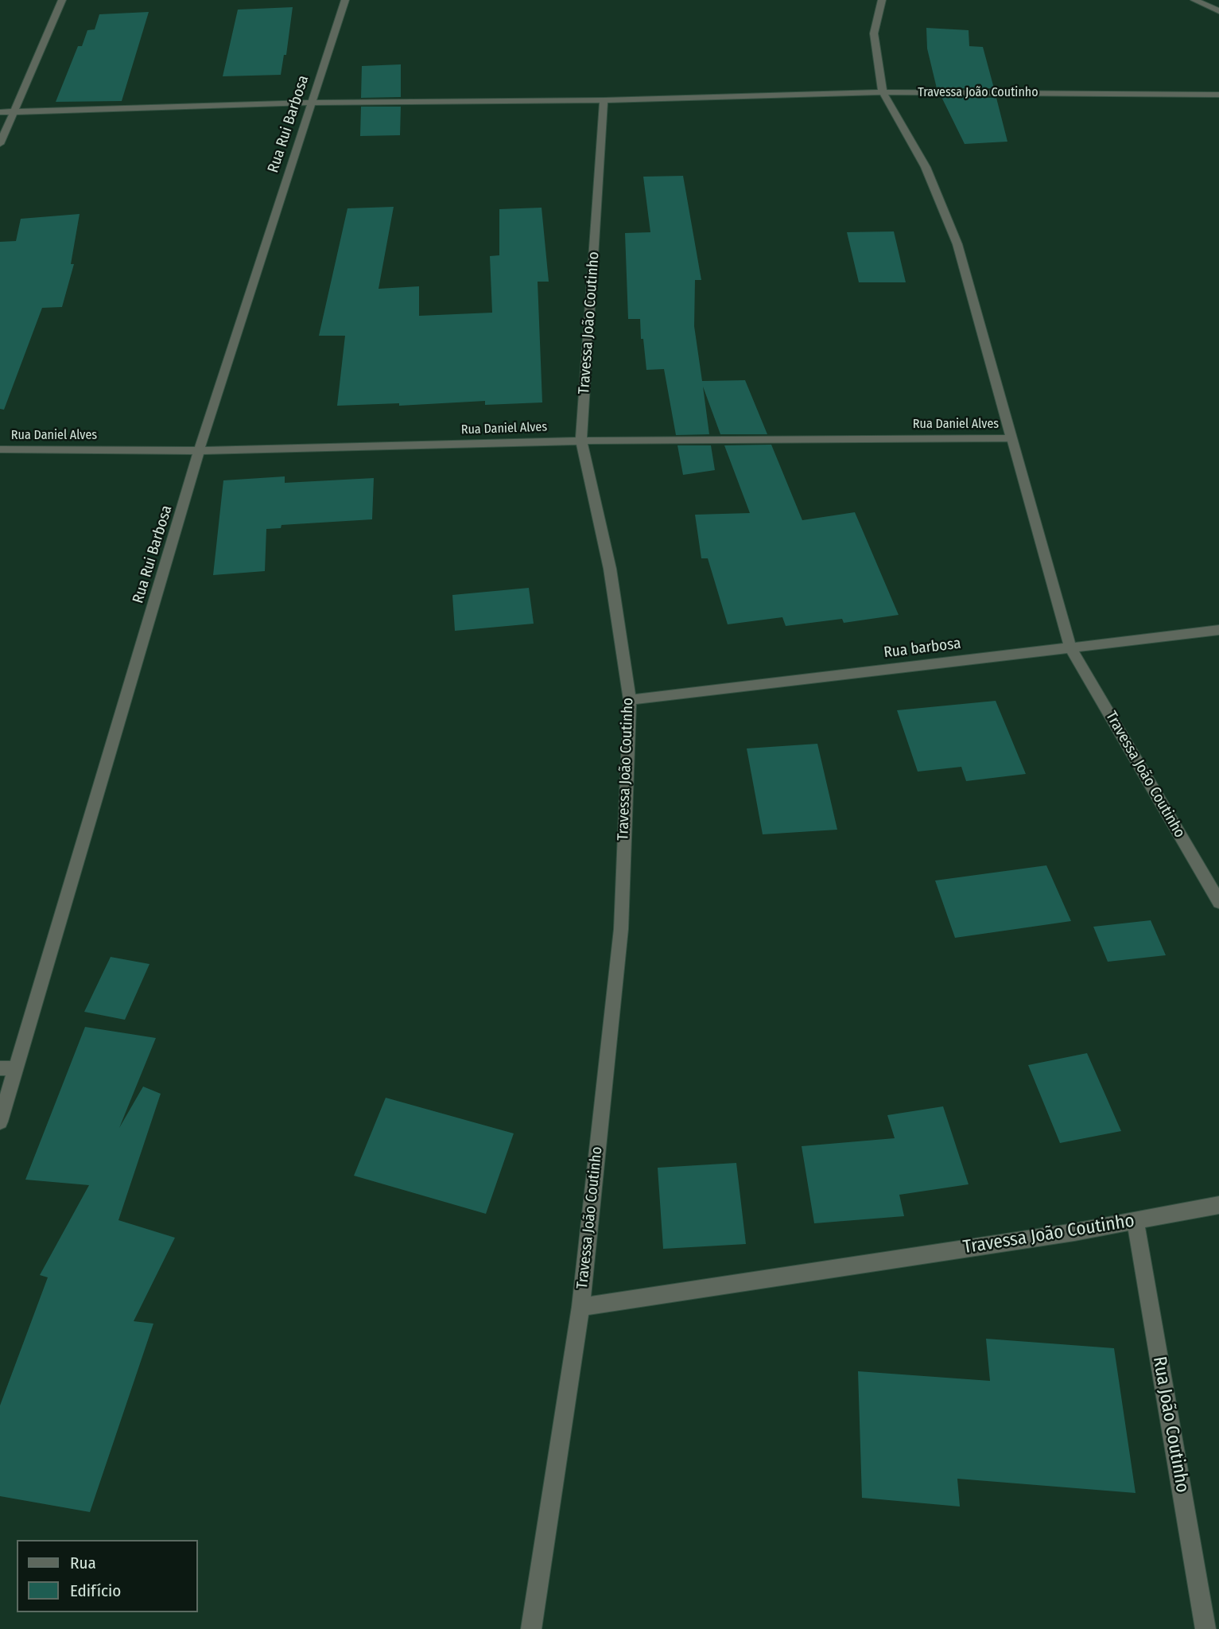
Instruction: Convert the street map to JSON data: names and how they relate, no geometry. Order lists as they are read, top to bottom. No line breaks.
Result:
{"streets":{"street":["Travessa João Coutinho","Rua Rui Barbosa","Rua Daniel Alves","Rua barbosa","Rua João Coutinho"]},"crossings":[["Travessa João Coutinho","Rua Rui Barbosa"],["Travessa João Coutinho","Rua Daniel Alves"],["Travessa João Coutinho","Rua barbosa"],["Travessa João Coutinho","Rua João Coutinho"],["Rua Rui Barbosa","Rua Daniel Alves"]],"legend":["Rua","Edifício"]}
